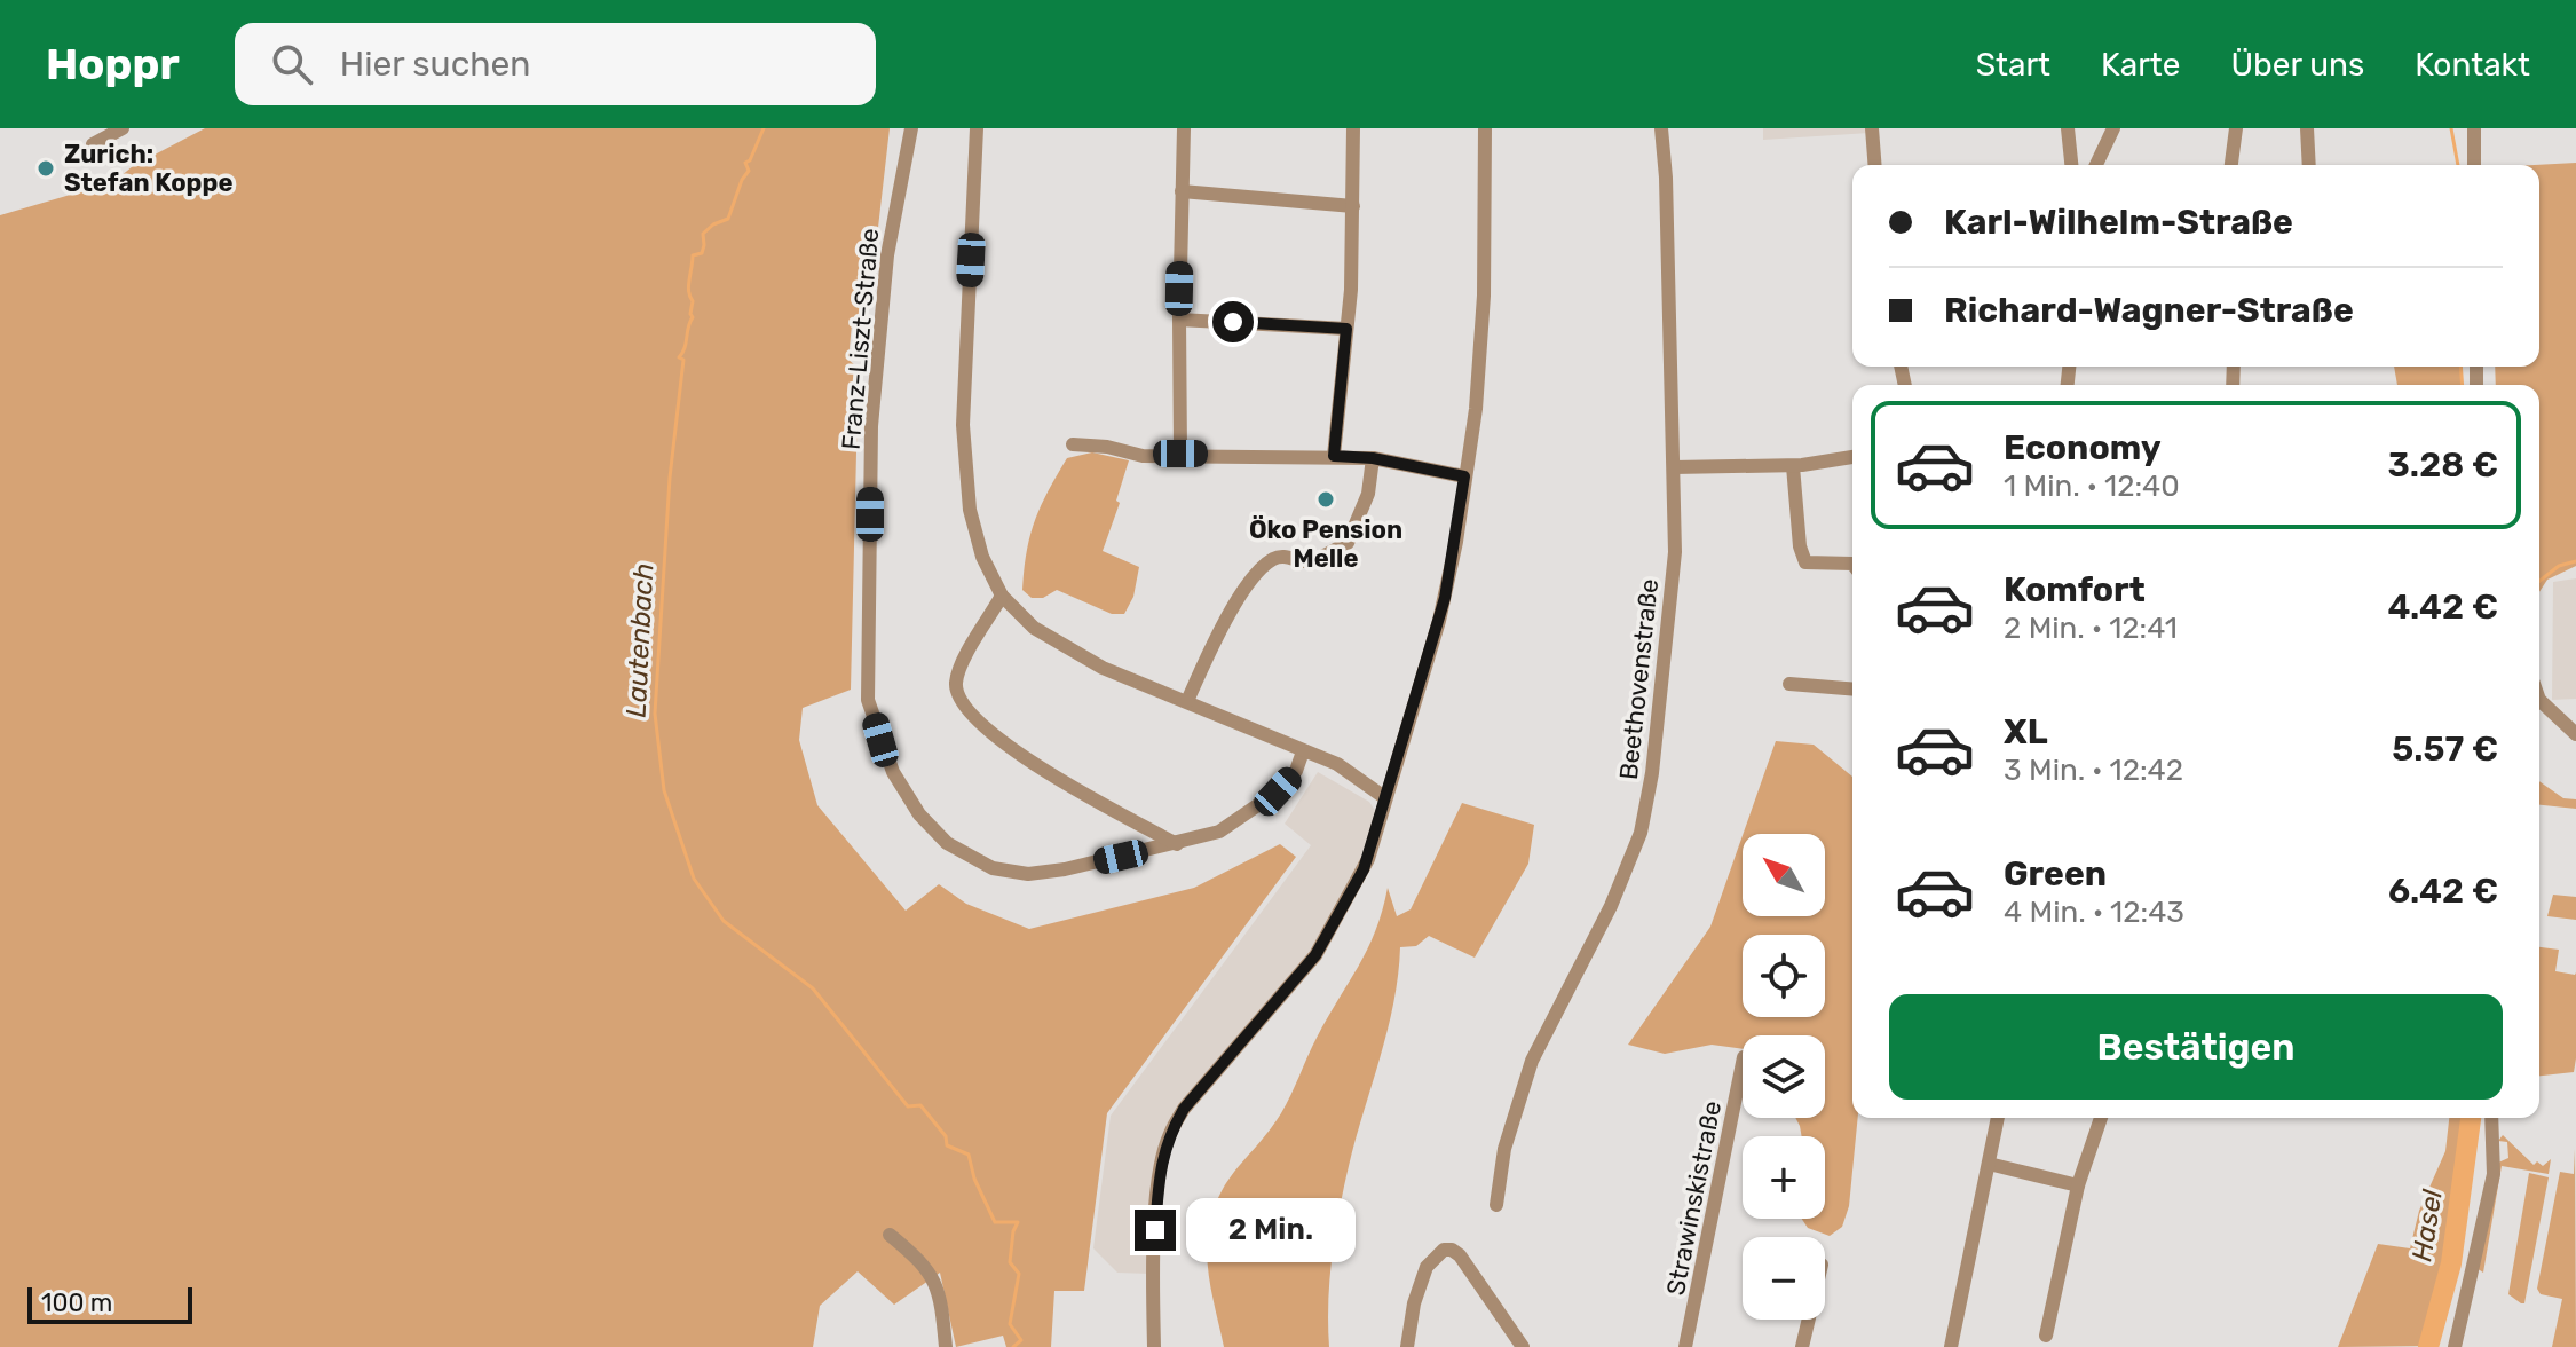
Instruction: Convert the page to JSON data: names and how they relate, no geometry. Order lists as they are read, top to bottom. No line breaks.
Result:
{"streets":{"street":["Franz-Liszt-Straße","Beethovenstraße","Strawinskistraße"]},"water":["Lautenbach","Hasel"],"places":["Zurich: Stefan Koppe","Öko Pension Melle"],"scale_bar":"100 m","north":"top left","page":{"header":"Hoppr","search":"Hier suchen","nav":["Start","Karte","Über uns","Kontakt"],"banner":["Karl-Wilhelm-Straße","Richard-Wagner-Straße"],"list":[{"name":"Economy","note":"1 Min. · 12:40","value":"3.28 €"},{"name":"Komfort","note":"2 Min. · 12:41","value":"4.42 €"},{"name":"XL","note":"3 Min. · 12:42","value":"5.57 €"},{"name":"Green","note":"4 Min. · 12:43","value":"6.42 €"}],"map_buttons":["+","−"],"buttons":"Bestätigen","bubble":"2 Min.","scale":"100 m"}}
